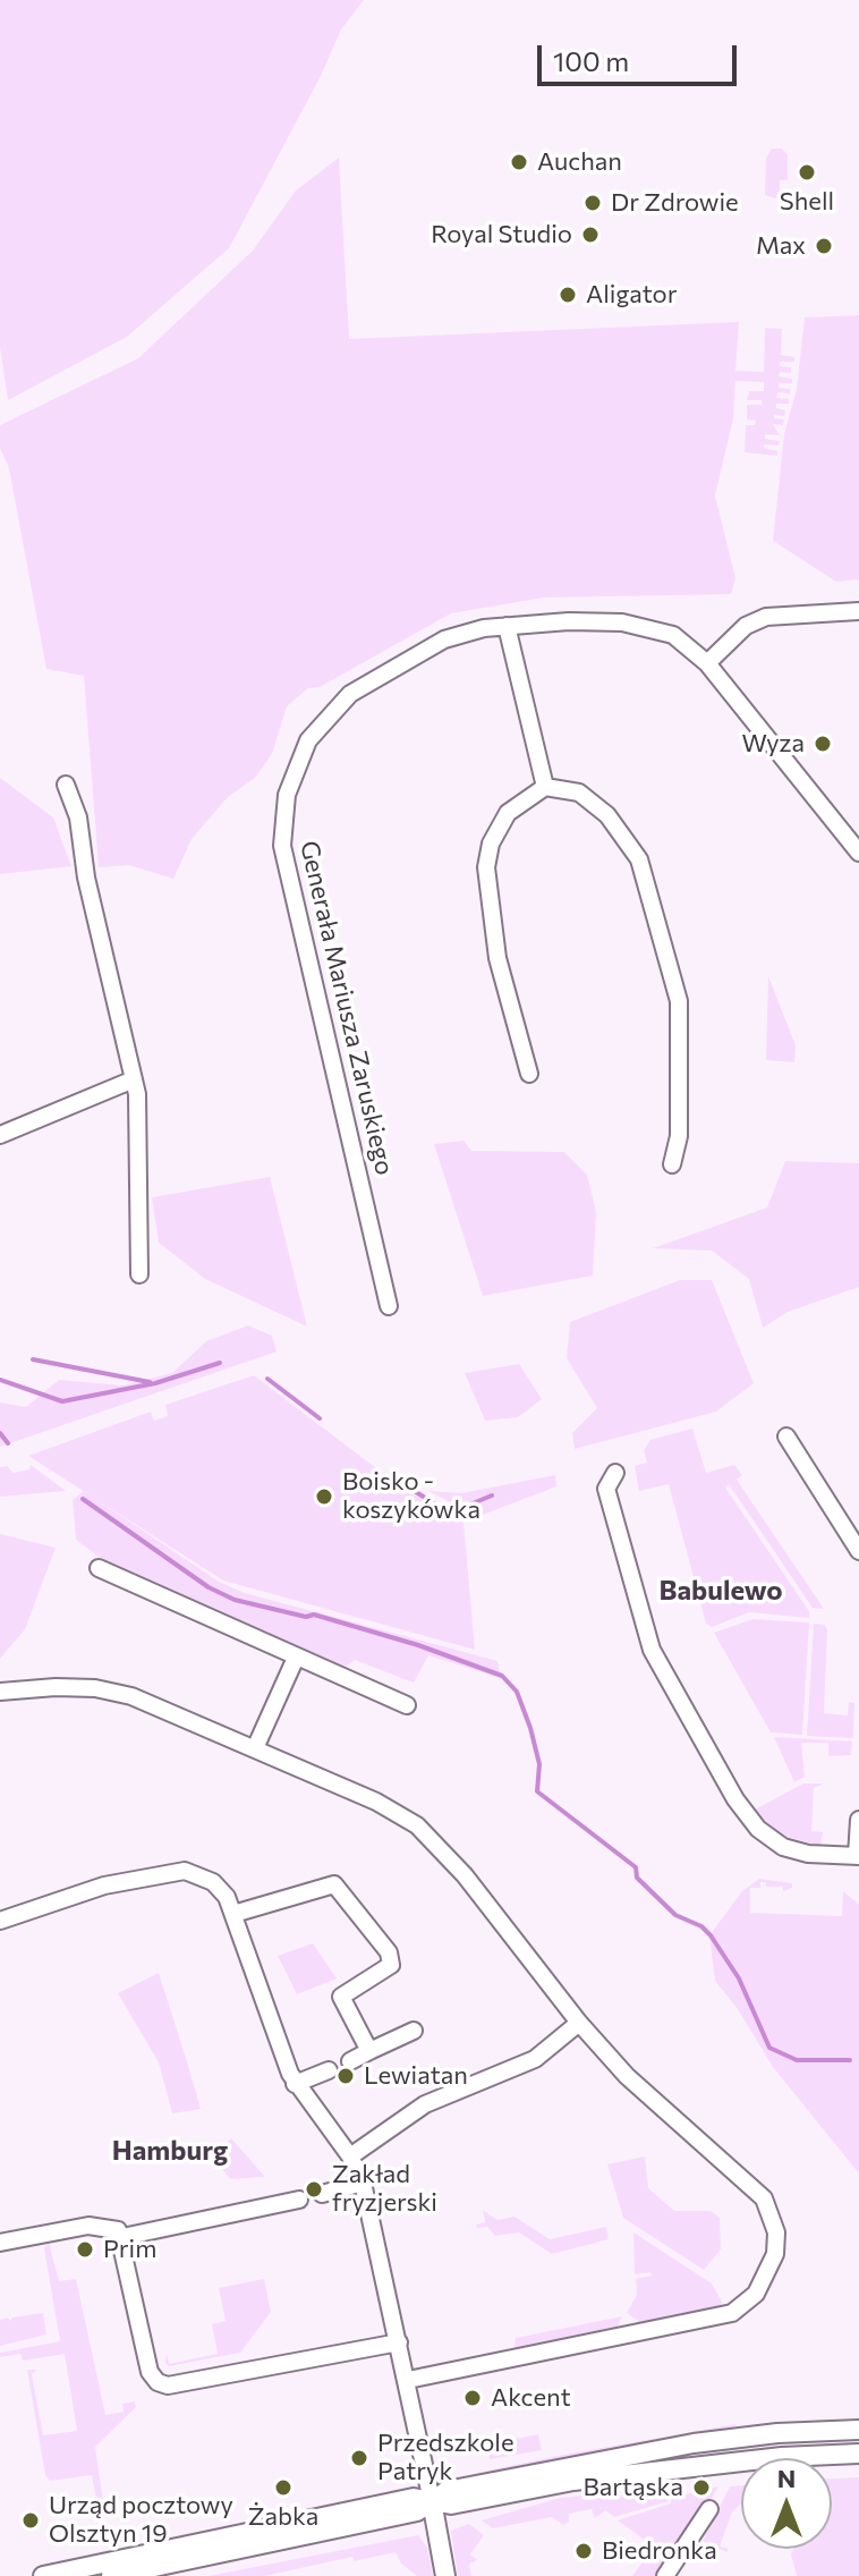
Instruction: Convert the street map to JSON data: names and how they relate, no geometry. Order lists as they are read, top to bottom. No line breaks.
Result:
{"streets":{"street":["Generała Mariusza Zaruskiego"]},"districts":["Babulewo","Hamburg"],"places":["Auchan","Shell","Dr Zdrowie","Royal Studio","Max","Aligator","Wyza","Boisko - koszykówka","Lewiatan","Zakład fryzjerski","Prim","Akcent","Przedszkole Patryk","Żabka","Bartąska","Urząd pocztowy Olsztyn 19","Biedronka"],"scale_bar":"100 m","north":"top"}
